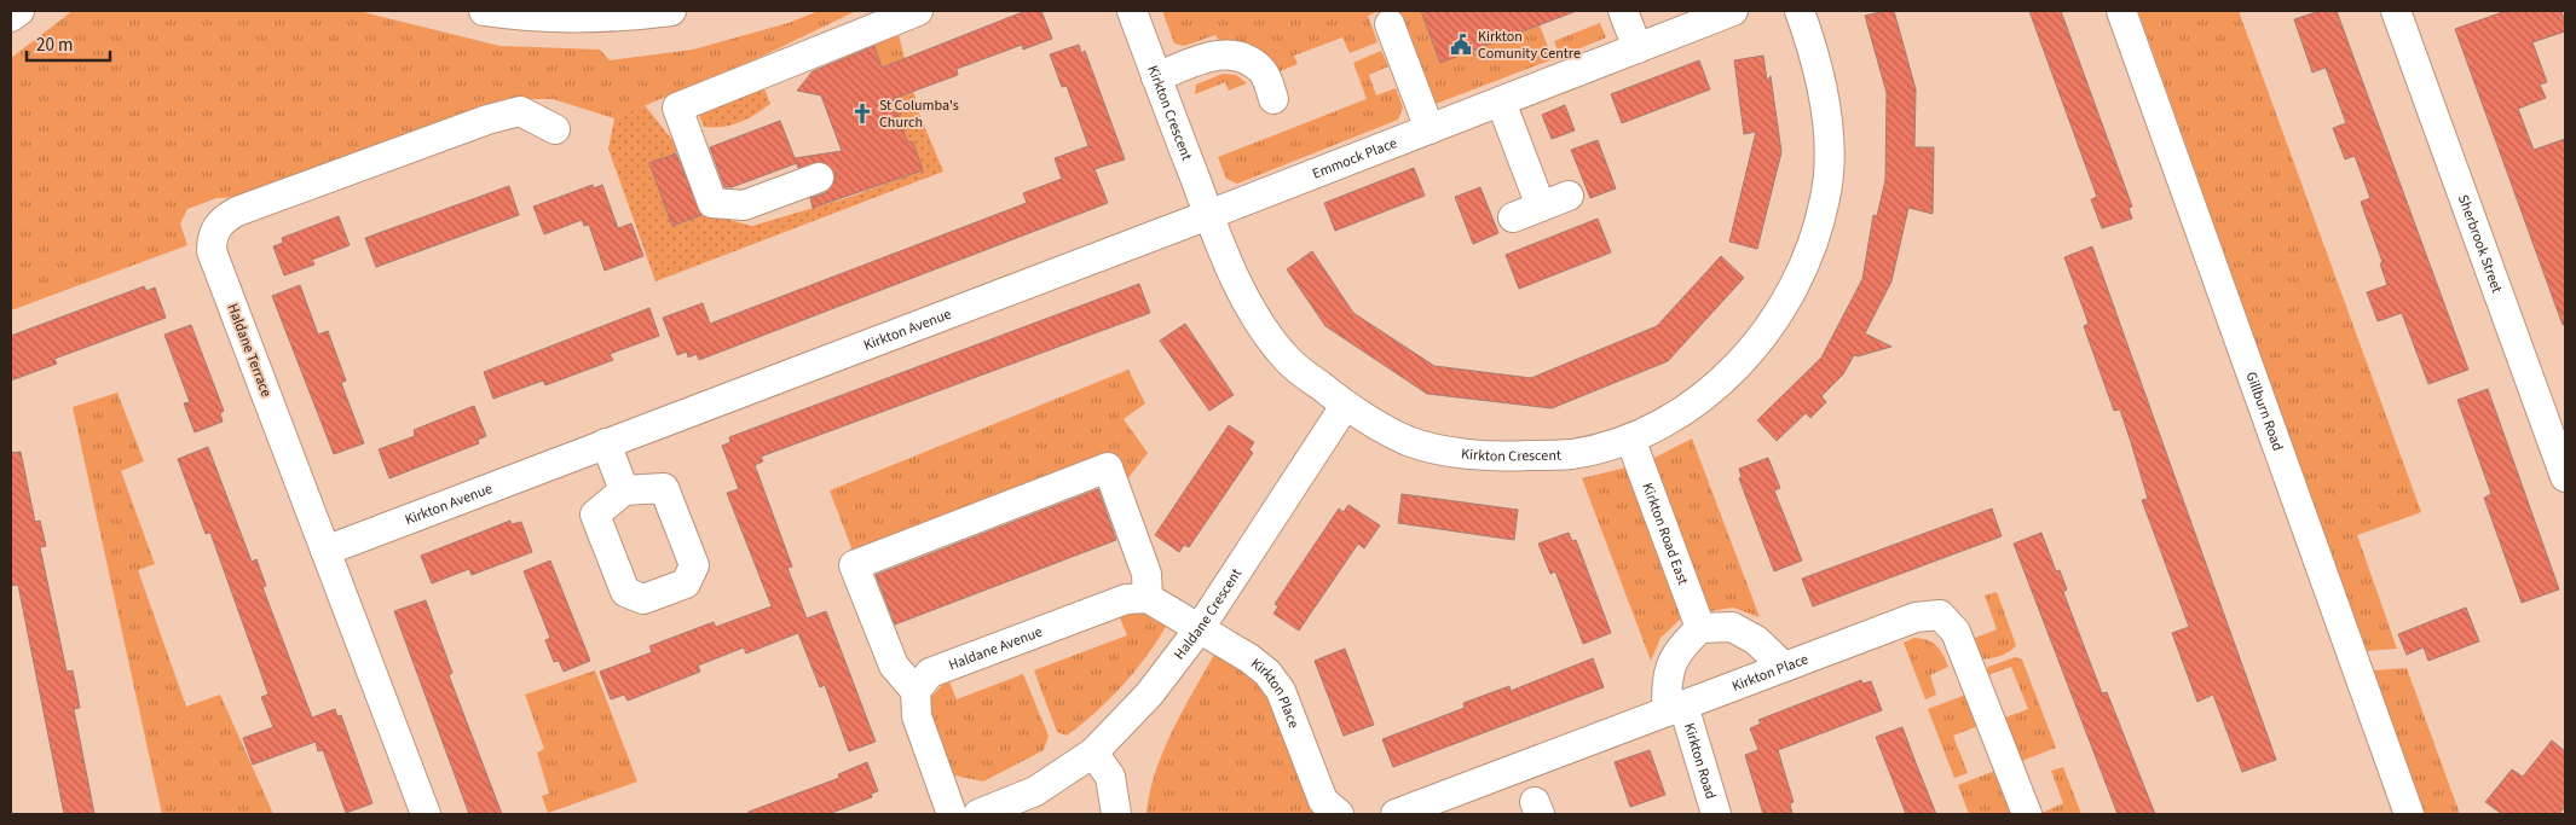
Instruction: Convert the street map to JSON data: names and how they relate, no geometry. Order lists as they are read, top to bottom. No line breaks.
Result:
{"streets":{"street":["Kirkton Crescent","Emmock Place","Sherbrook Street","Kirkton Avenue","Haldane Terrace","Gillburn Road","Kirkton Road East","Haldane Crescent","Haldane Avenue","Kirkton Place","Kirkton Road"]},"crossings":[["Kirkton Crescent","Emmock Place"],["Kirkton Crescent","Kirkton Avenue"],["Kirkton Crescent","Kirkton Road East"],["Kirkton Crescent","Haldane Crescent"],["Emmock Place","Kirkton Avenue"],["Kirkton Avenue","Haldane Terrace"],["Haldane Crescent","Kirkton Place"],["Kirkton Place","Kirkton Road"]],"places":{"public building":["Kirkton Comunity Centre"],"church":["St Columba's Church"]},"scale_bar":"20 m"}
